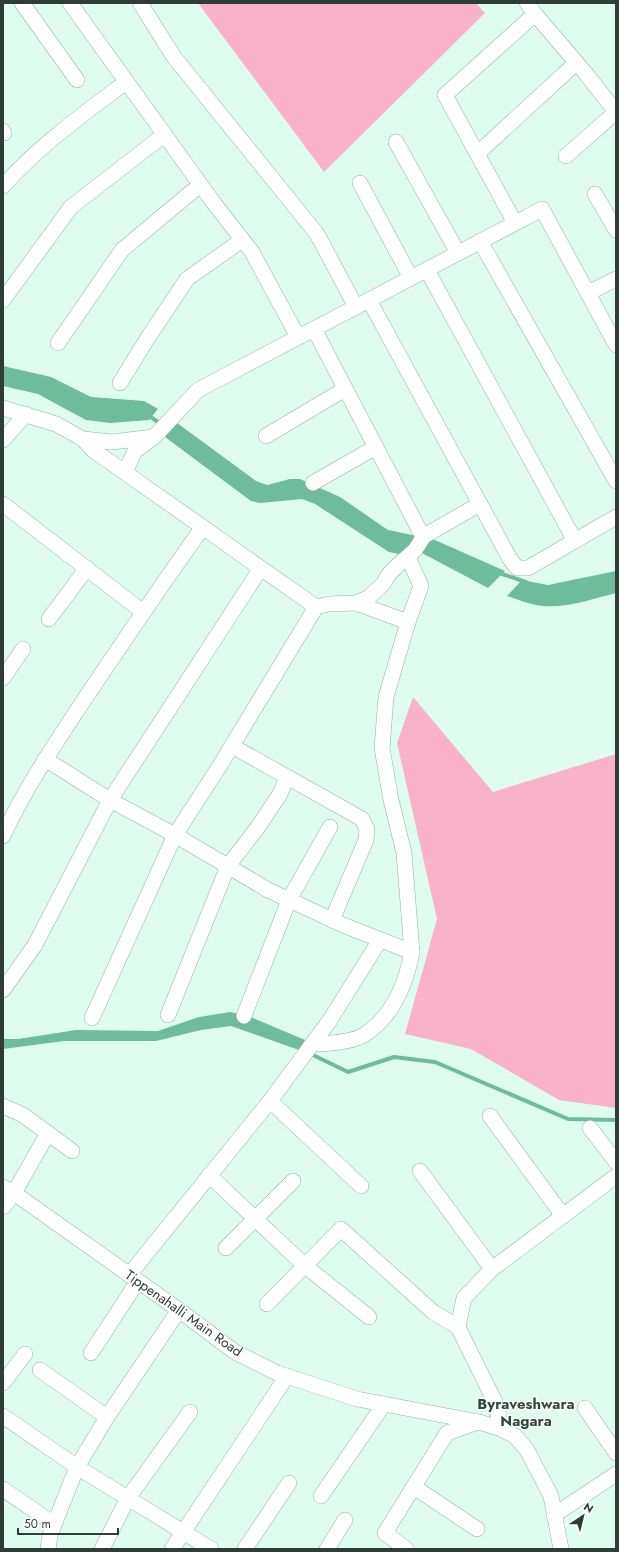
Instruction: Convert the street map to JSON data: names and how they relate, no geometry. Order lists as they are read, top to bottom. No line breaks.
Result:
{"streets":{"street":["Tippenahalli Main Road"]},"districts":["Byraveshwara Nagara"],"scale_bar":"50 m","north":"top right"}
